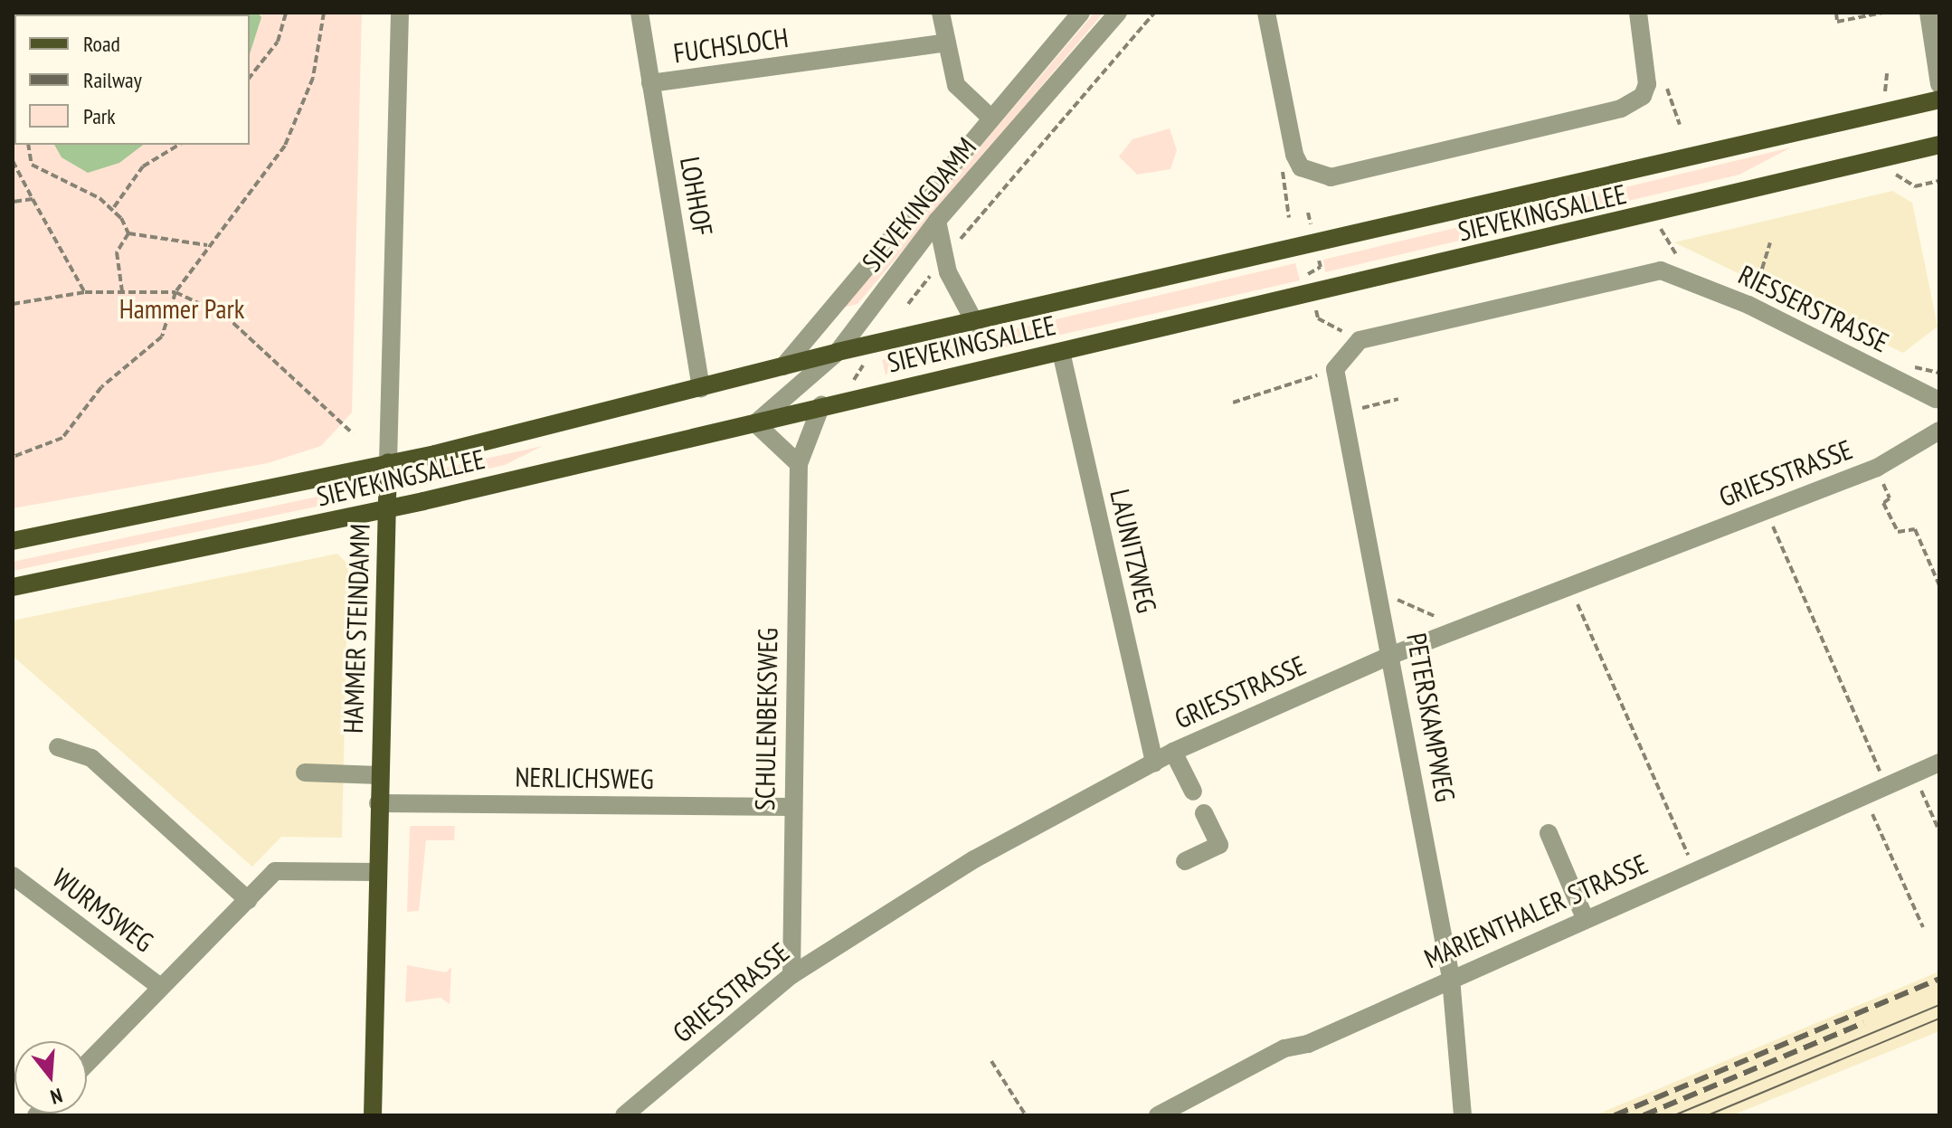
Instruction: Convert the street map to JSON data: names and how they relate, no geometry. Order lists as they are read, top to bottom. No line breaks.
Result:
{"streets":{"main road":["SIEVEKINGSALLEE","HAMMER STEINDAMM"],"street":["FUCHSLOCH","LOHHOF","SIEVEKINGDAMM","RIESSERSTRASSE","GRIESSTRASSE","LAUNITZWEG","PETERSKAMPWEG","SCHULENBEKSWEG","NERLICHSWEG","WURMSWEG","MARIENTHALER STRASSE"]},"crossings":[["FUCHSLOCH","LOHHOF"],["LOHHOF","SIEVEKINGSALLEE"],["SIEVEKINGDAMM","SIEVEKINGSALLEE"],["SIEVEKINGSALLEE","LAUNITZWEG"],["SIEVEKINGSALLEE","HAMMER STEINDAMM"],["SIEVEKINGSALLEE","SCHULENBEKSWEG"],["RIESSERSTRASSE","PETERSKAMPWEG"],["GRIESSTRASSE","LAUNITZWEG"],["GRIESSTRASSE","PETERSKAMPWEG"],["GRIESSTRASSE","SCHULENBEKSWEG"],["HAMMER STEINDAMM","NERLICHSWEG"],["PETERSKAMPWEG","MARIENTHALER STRASSE"],["SCHULENBEKSWEG","NERLICHSWEG"]],"parks":["Hammer Park"],"legend":["Road","Railway","Park"],"north":"bottom"}
